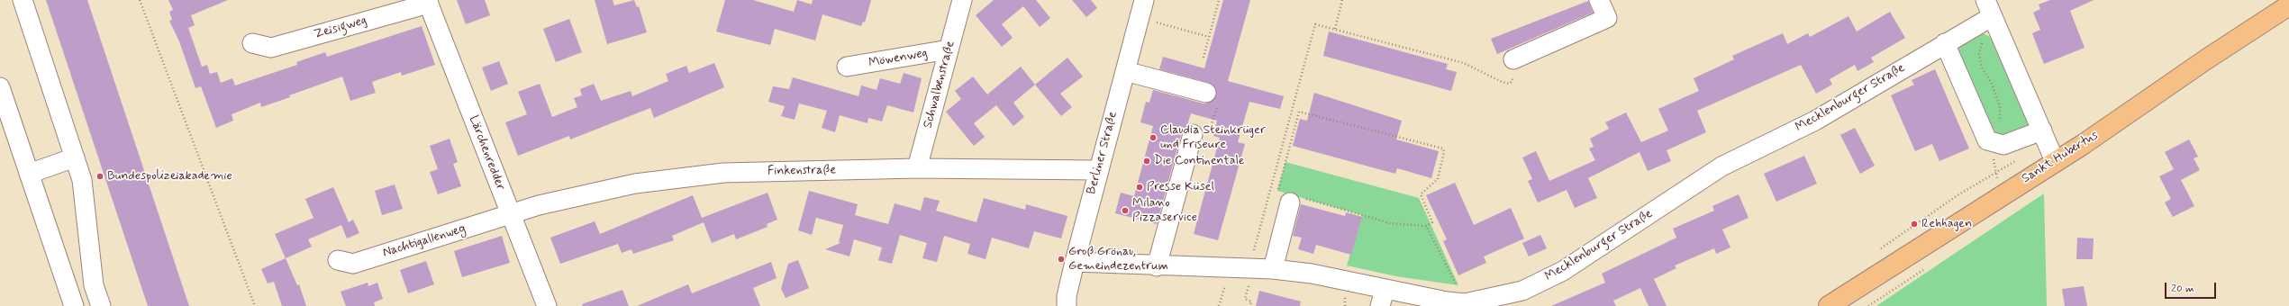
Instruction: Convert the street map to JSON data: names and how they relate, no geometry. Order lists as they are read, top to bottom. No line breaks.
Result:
{"streets":{"main road":["Sankt Hubertus"],"street":["Zeisigweg","Möwenweg","Schwalbenstraße","Mecklenburger Straße","Lärchenredder","Berliner Straße","Finkenstraße","Nachtigallenweg"]},"crossings":[["Zeisigweg","Lärchenredder"],["Möwenweg","Schwalbenstraße"],["Schwalbenstraße","Finkenstraße"],["Mecklenburger Straße","Berliner Straße"],["Lärchenredder","Finkenstraße"],["Lärchenredder","Nachtigallenweg"],["Berliner Straße","Finkenstraße"],["Finkenstraße","Nachtigallenweg"]],"places":["Claudia Steinkrüger und Friseure","Die Continentale","Bundespolizeiakademie","Presse Küsel","Milano Pizzaservice","Rehhagen","Groß Grönau, Gemeindezentrum"],"scale_bar":"20 m"}
